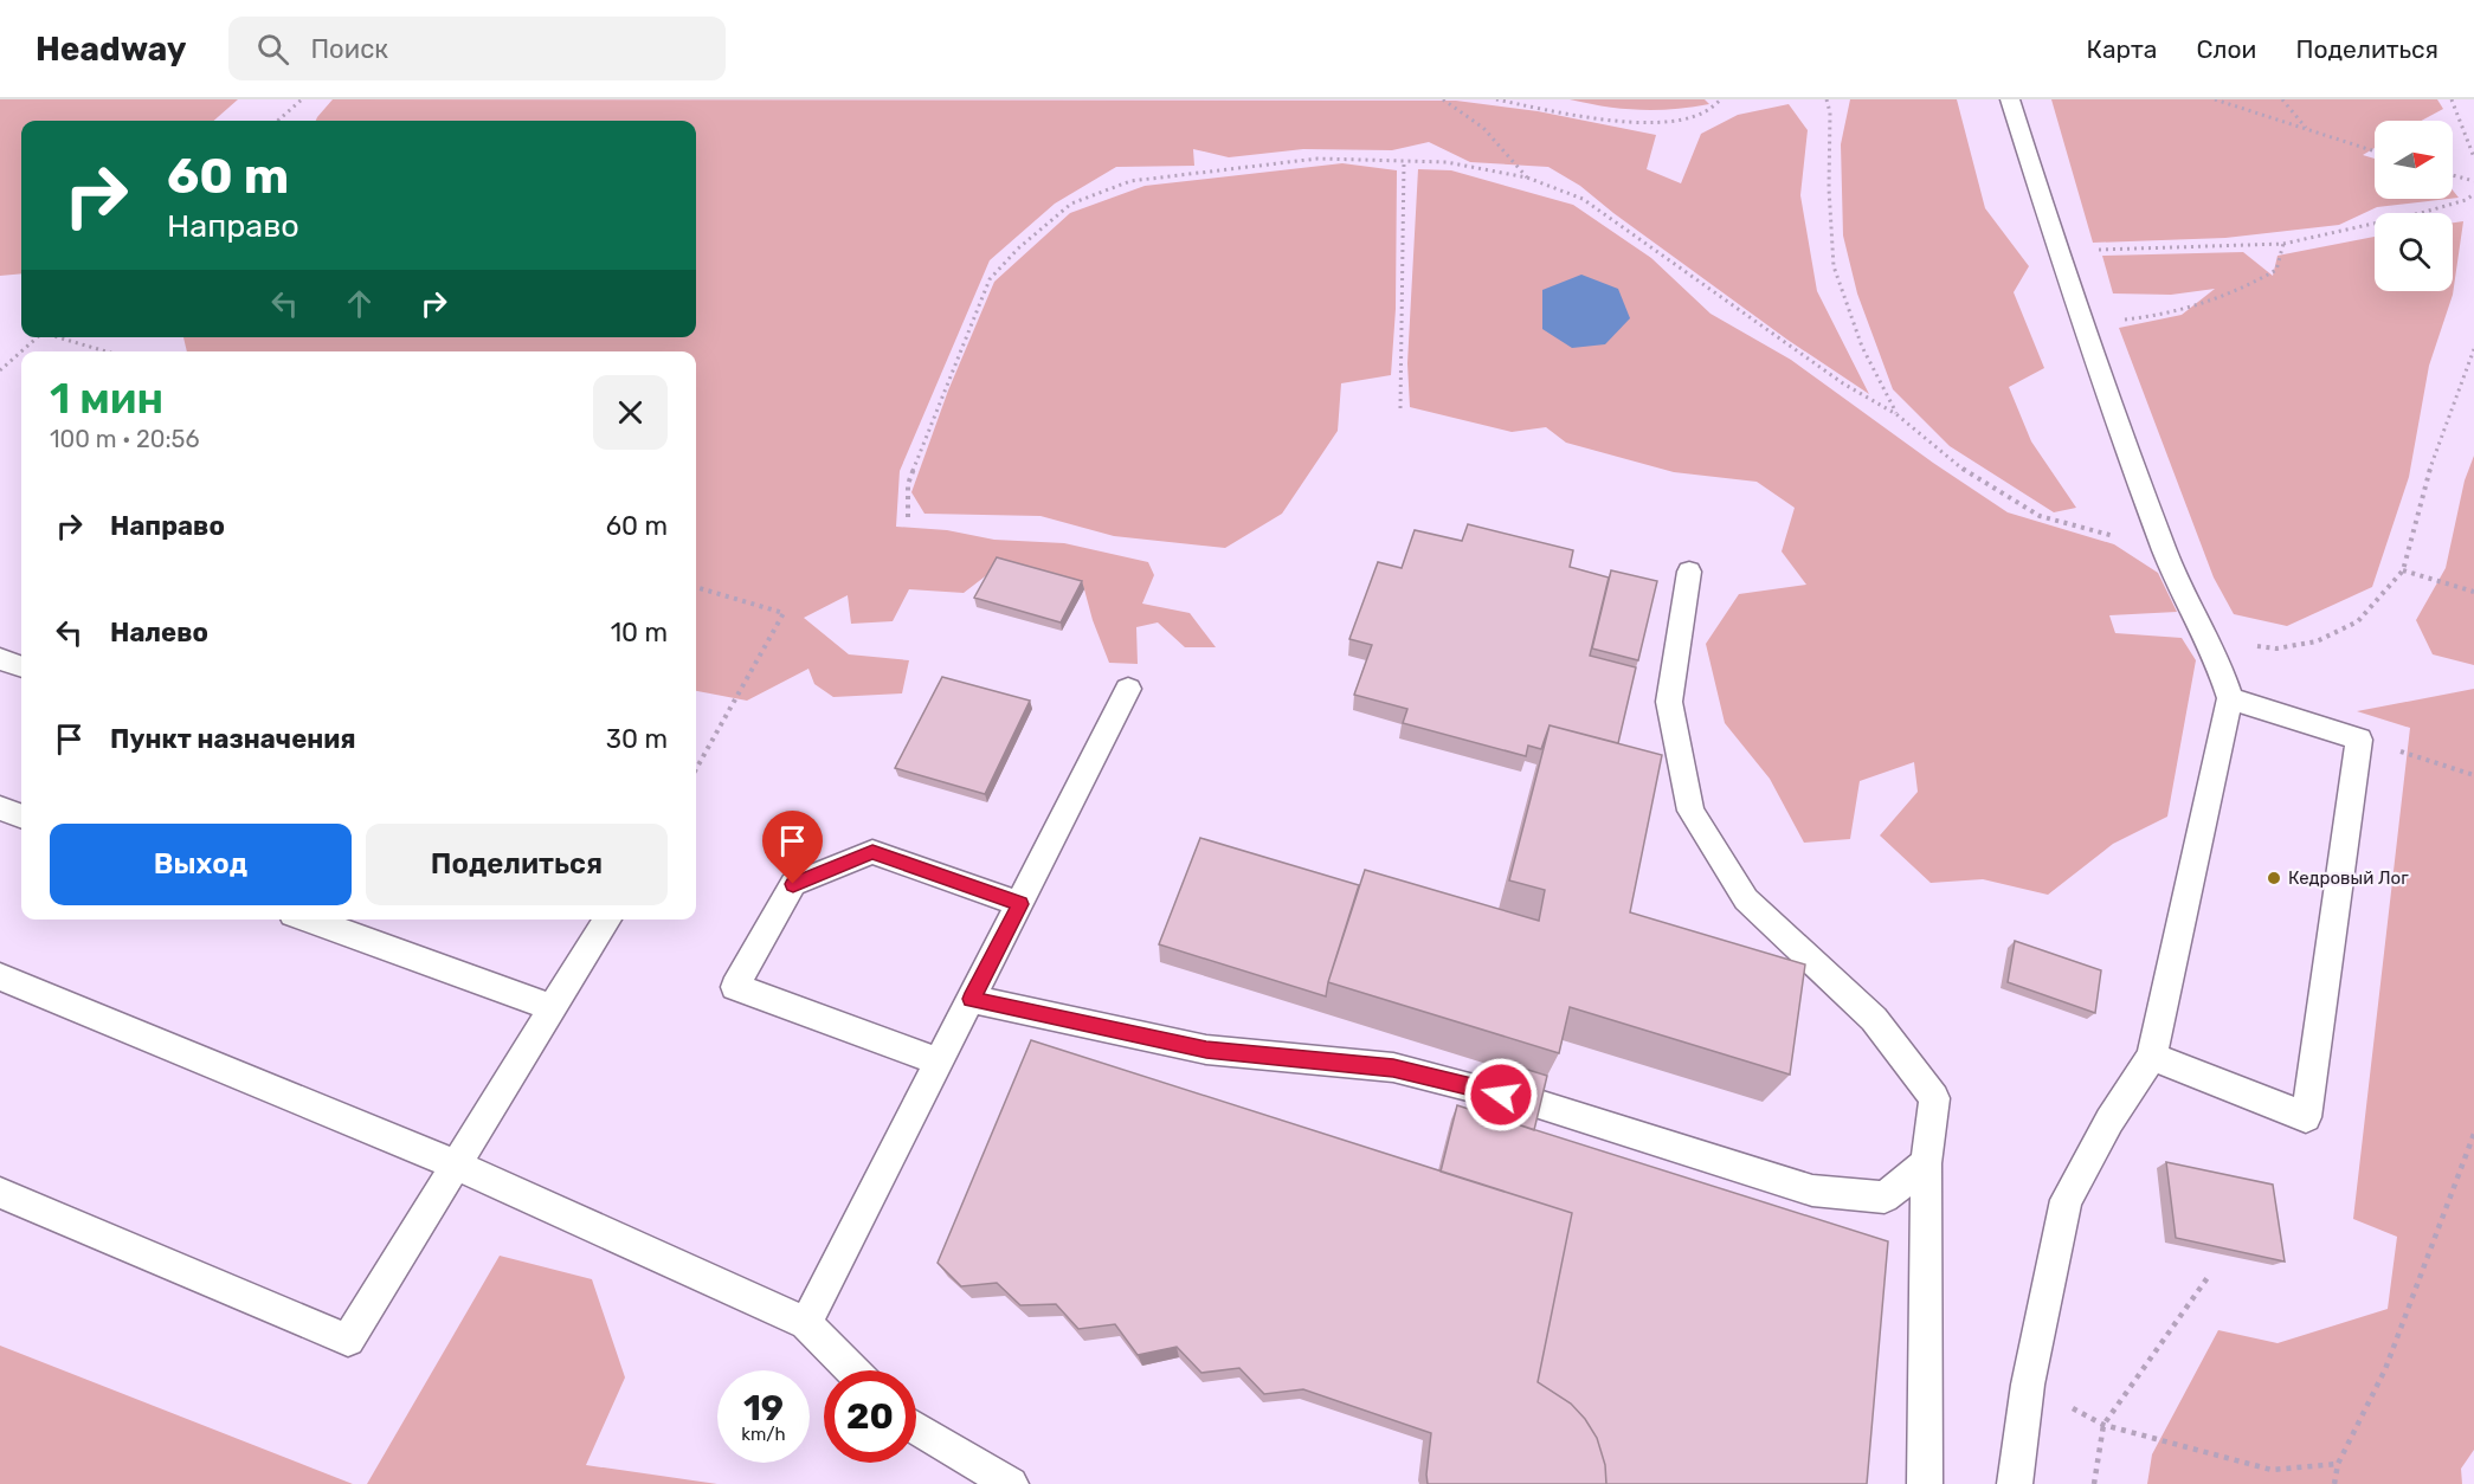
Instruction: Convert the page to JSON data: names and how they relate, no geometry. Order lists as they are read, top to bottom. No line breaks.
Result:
{"places":["Кедровый Лог"],"north":"right","page":{"header":"Headway","search":"Поиск","nav":["Карта","Слои","Поделиться"],"turn":["60 m","Направо"],"heading":["1 мин","100 m · 20:56"],"list":[{"name":"Направо","value":"60 m"},{"name":"Налево","value":"10 m"},{"name":"Пункт назначения","value":"30 m"}],"buttons":["Выход","Поделиться"],"speed":"19 km/h","limit":"20"}}
